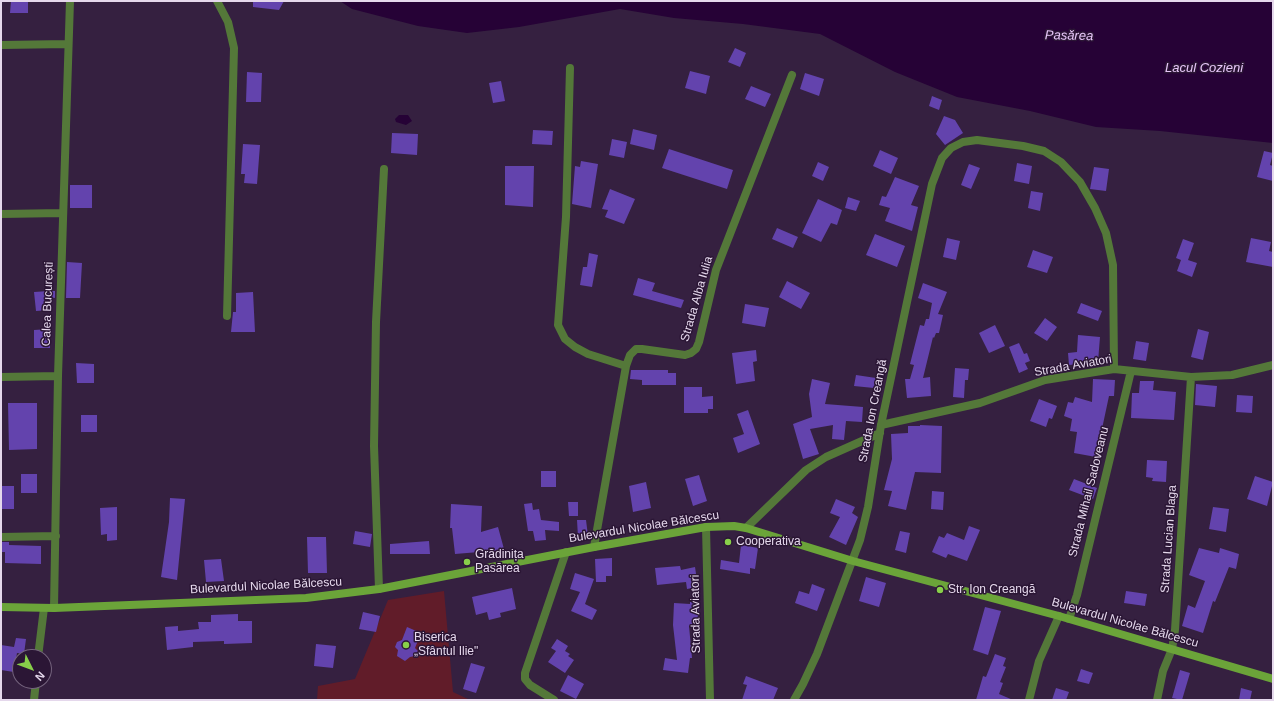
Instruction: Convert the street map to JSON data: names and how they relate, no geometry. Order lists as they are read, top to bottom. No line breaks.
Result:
{"streets":{"main road":["Bulevardul Nicolae Bălcescu"],"street":["Strada Alba Iulia","Calea București","Strada Aviatori","Strada Ion Creangă","Strada Mihail Sadoveanu","Strada Lucian Blaga"]},"crossings":[["Strada Alba Iulia","Bulevardul Nicolae Bălcescu"],["Calea București","Bulevardul Nicolae Bălcescu"],["Strada Aviatori","Strada Ion Creangă"],["Strada Aviatori","Strada Mihail Sadoveanu"],["Strada Aviatori","Bulevardul Nicolae Bălcescu"],["Strada Aviatori","Strada Lucian Blaga"],["Strada Ion Creangă","Bulevardul Nicolae Bălcescu"],["Strada Mihail Sadoveanu","Bulevardul Nicolae Bălcescu"],["Bulevardul Nicolae Bălcescu","Strada Lucian Blaga"]],"water":["Pasărea","Lacul Cozieni"],"places":["Cooperativa","Grădinița Pasărea","Str. Ion Creangă","Biserica „Sfântul Ilie\""],"north":"bottom right"}
